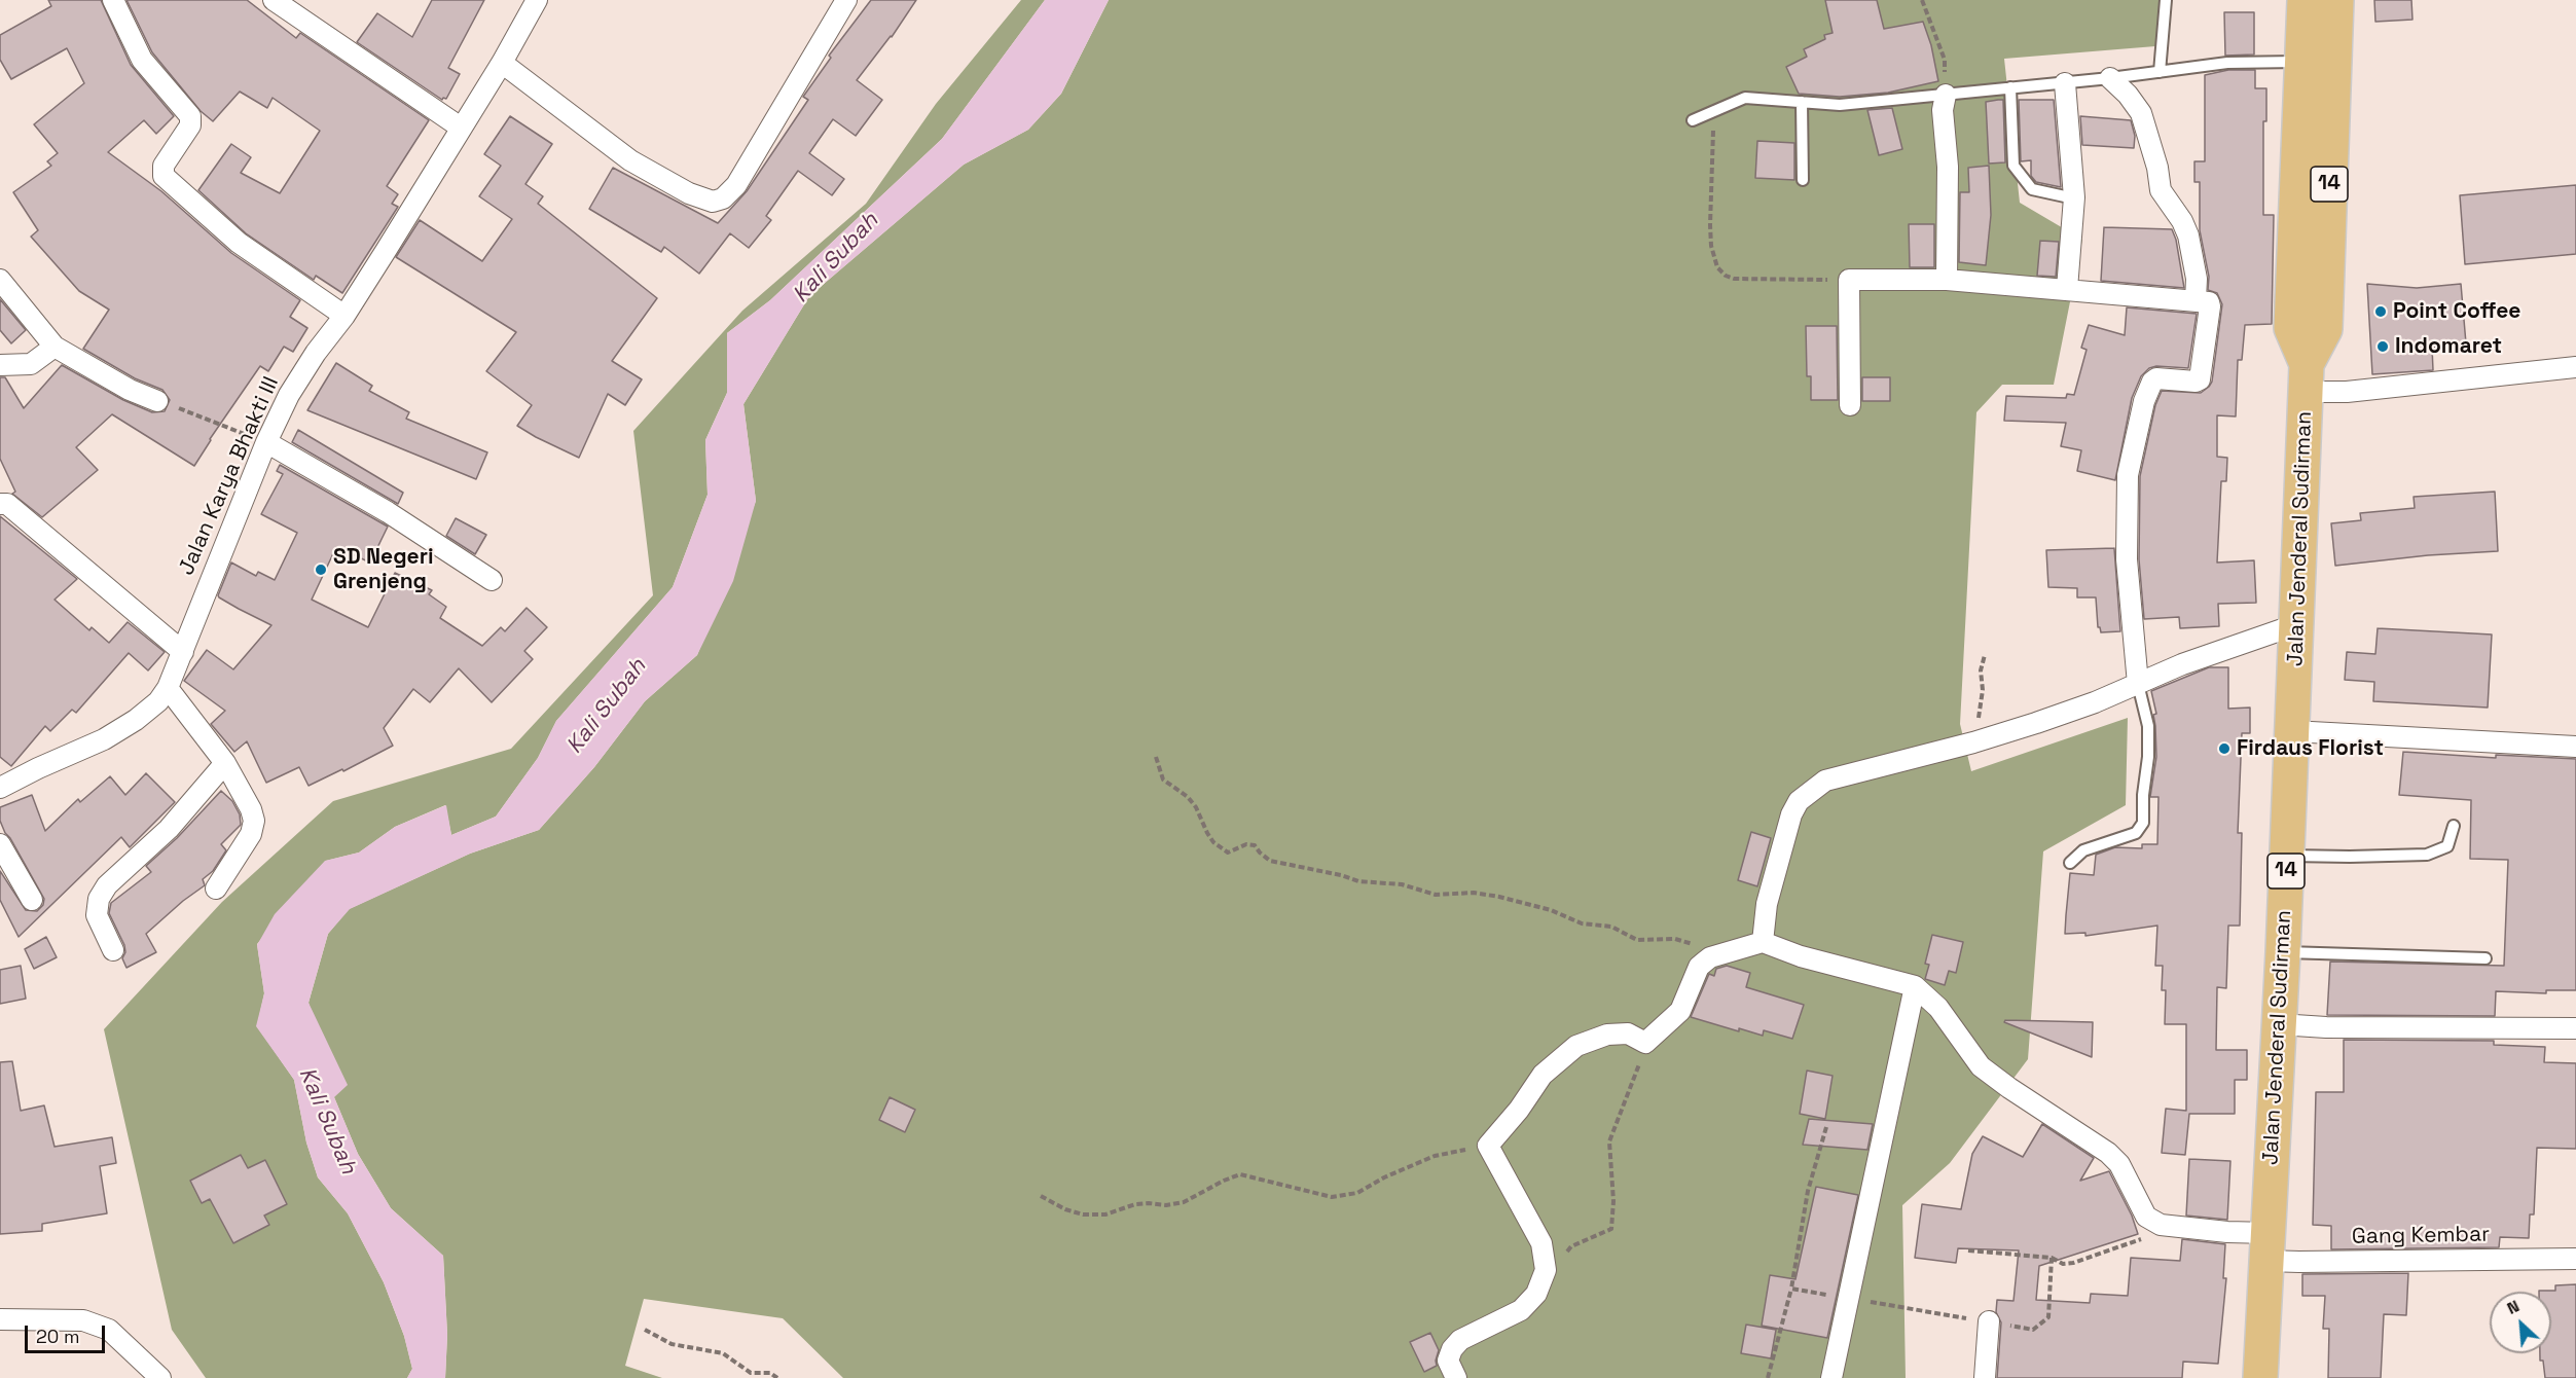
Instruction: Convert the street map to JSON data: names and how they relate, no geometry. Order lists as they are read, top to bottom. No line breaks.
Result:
{"streets":{"highway":["14","Jalan Jenderal Sudirman"],"street":["Jalan Karya Bhakti III","Gang Kembar"]},"crossings":[["Jalan Jenderal Sudirman","Gang Kembar"]],"water":["Kali Subah"],"places":["Point Coffee","Indomaret","SD Negeri Grenjeng","Firdaus Florist"],"scale_bar":"20 m","north":"top left"}
